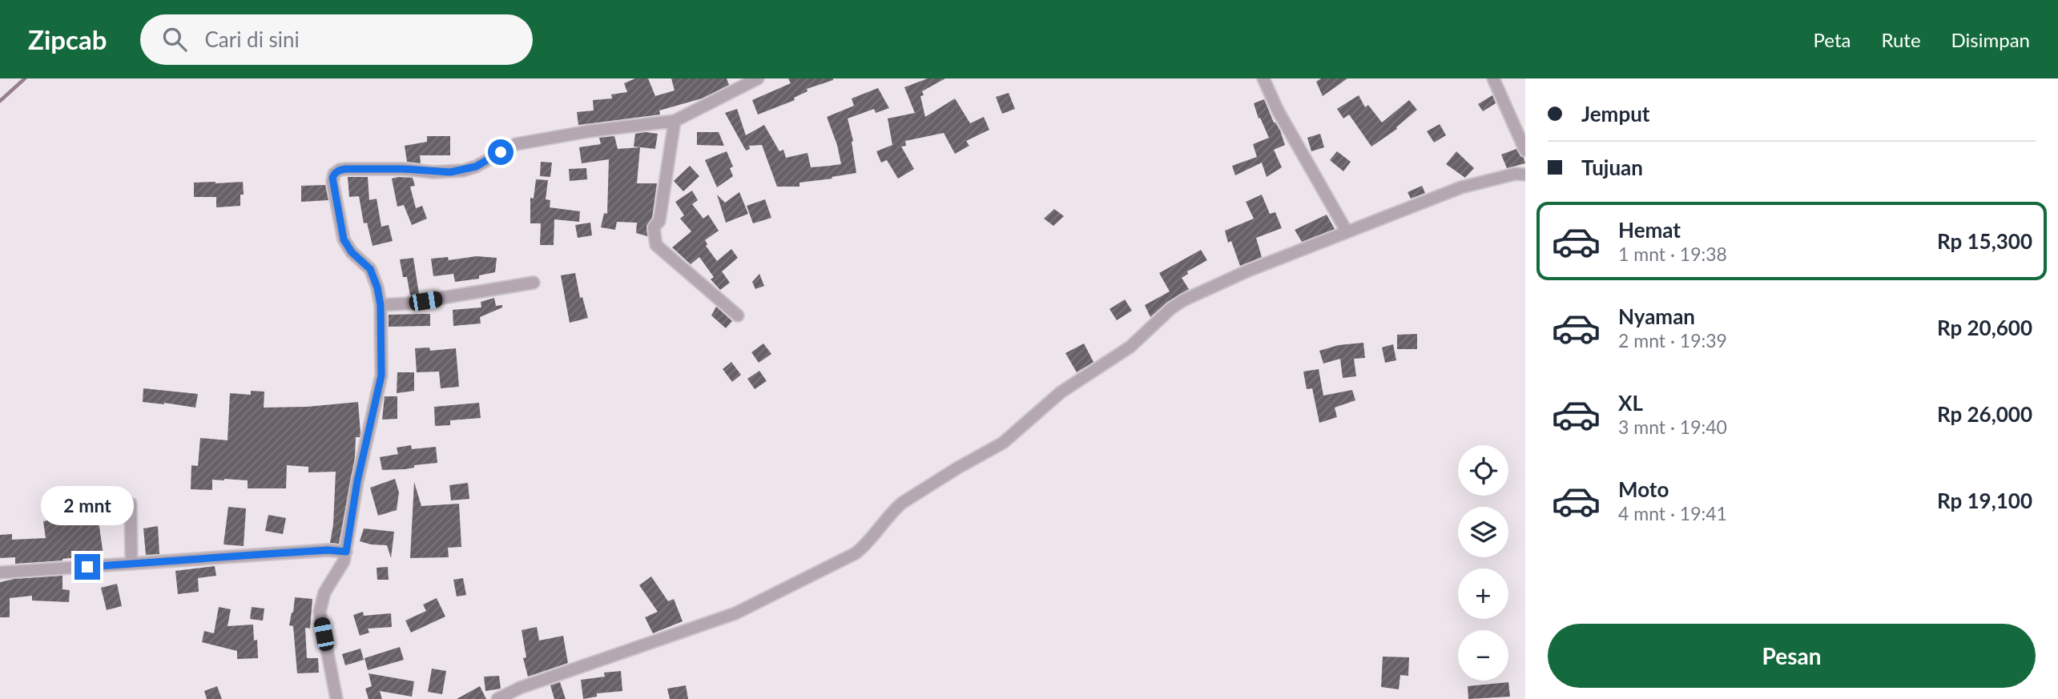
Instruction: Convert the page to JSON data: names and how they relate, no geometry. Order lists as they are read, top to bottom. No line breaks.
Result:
{"page":{"header":"Zipcab","search":"Cari di sini","nav":["Peta","Rute","Disimpan"],"banner":["Jemput","Tujuan"],"list":[{"name":"Hemat","note":"1 mnt · 19:38","value":"Rp 15,300"},{"name":"Nyaman","note":"2 mnt · 19:39","value":"Rp 20,600"},{"name":"XL","note":"3 mnt · 19:40","value":"Rp 26,000"},{"name":"Moto","note":"4 mnt · 19:41","value":"Rp 19,100"}],"map_buttons":["+","−"],"bubble":"2 mnt","buttons":"Pesan"}}
